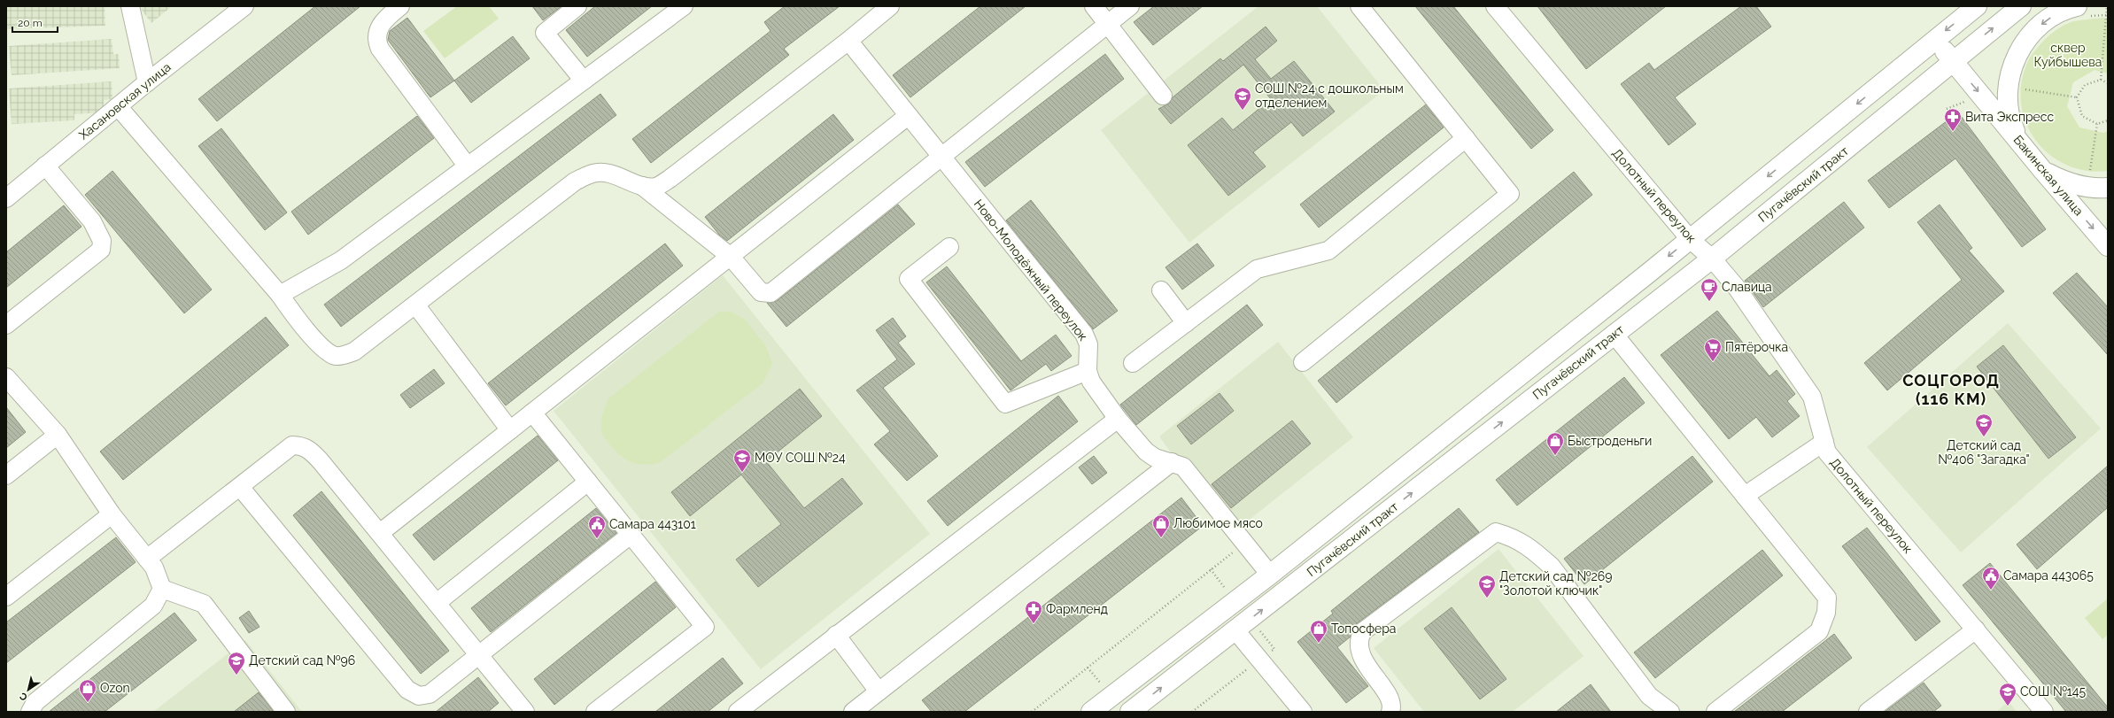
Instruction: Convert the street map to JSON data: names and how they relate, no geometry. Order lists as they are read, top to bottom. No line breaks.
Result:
{"streets":{"main road":["Бакинская улица","Пугачёвский тракт"],"street":["Хасановская улица","Долотный переулок","Ново-Молодёжный переулок"]},"crossings":[["Бакинская улица","Пугачёвский тракт"],["Пугачёвский тракт","Долотный переулок"],["Пугачёвский тракт","Ново-Молодёжный переулок"]],"one_way":["Бакинская улица"],"districts":["СОЦГОРОД (116 КМ)"],"parks":["сквер Куйбышева"],"places":{"school or university":["СОШ №24 с дошкольным отделением","Детский сад №406 \"Загадка\"","МОУ СОШ №24","Детский сад №269 \"Золотой ключик\"","Детский сад №96","СОШ №145"],"pharmacy":["Вита Экспресс","Фармленд"],"cafe":["Славица"],"supermarket":["Пятёрочка"],"shop":["Быстроденьги","Любимое мясо","Топосфера","Ozon"],"public building":["Самара 443101","Самара 443065"]},"scale_bar":"20 m","north":"bottom left"}
